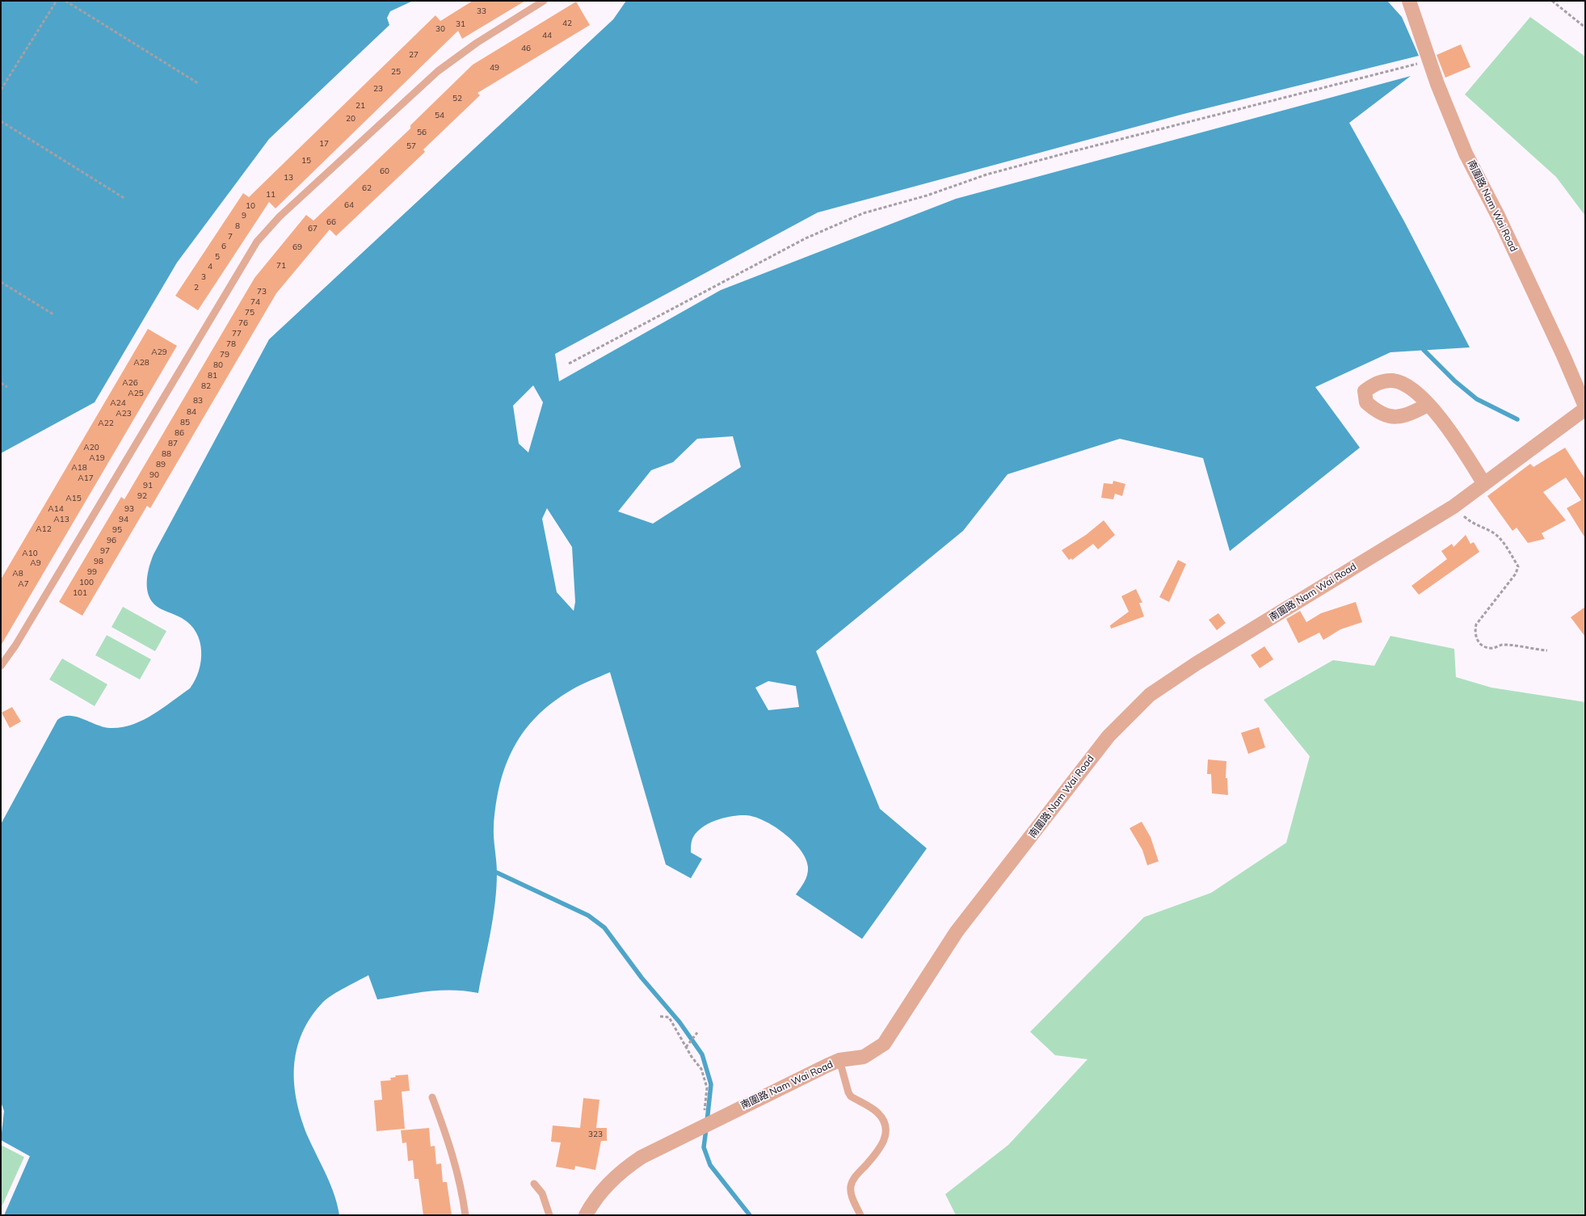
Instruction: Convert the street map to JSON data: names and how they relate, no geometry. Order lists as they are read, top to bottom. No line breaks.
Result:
{"streets":{"street":["南圍路 Nam Wai Road"]},"house_numbers":["33","42","31","30","44","46","27","49","25","23","52","21","54","20","56","17","57","15","60","13","62","11","64","10","9","66","8","67","7","6","69","5","71","4","3","2","73","74","75","76","77","78","A29","79","A28","80","81","A26","82","A25","83","A24","84","A23","85","A22","86","87","A20","88","A19","89","A18","90","A17","91","92","A15","A14","93","A13","94","A12","95","96","97","A10","98","A9","99","A8","100","A7","101","323"]}
